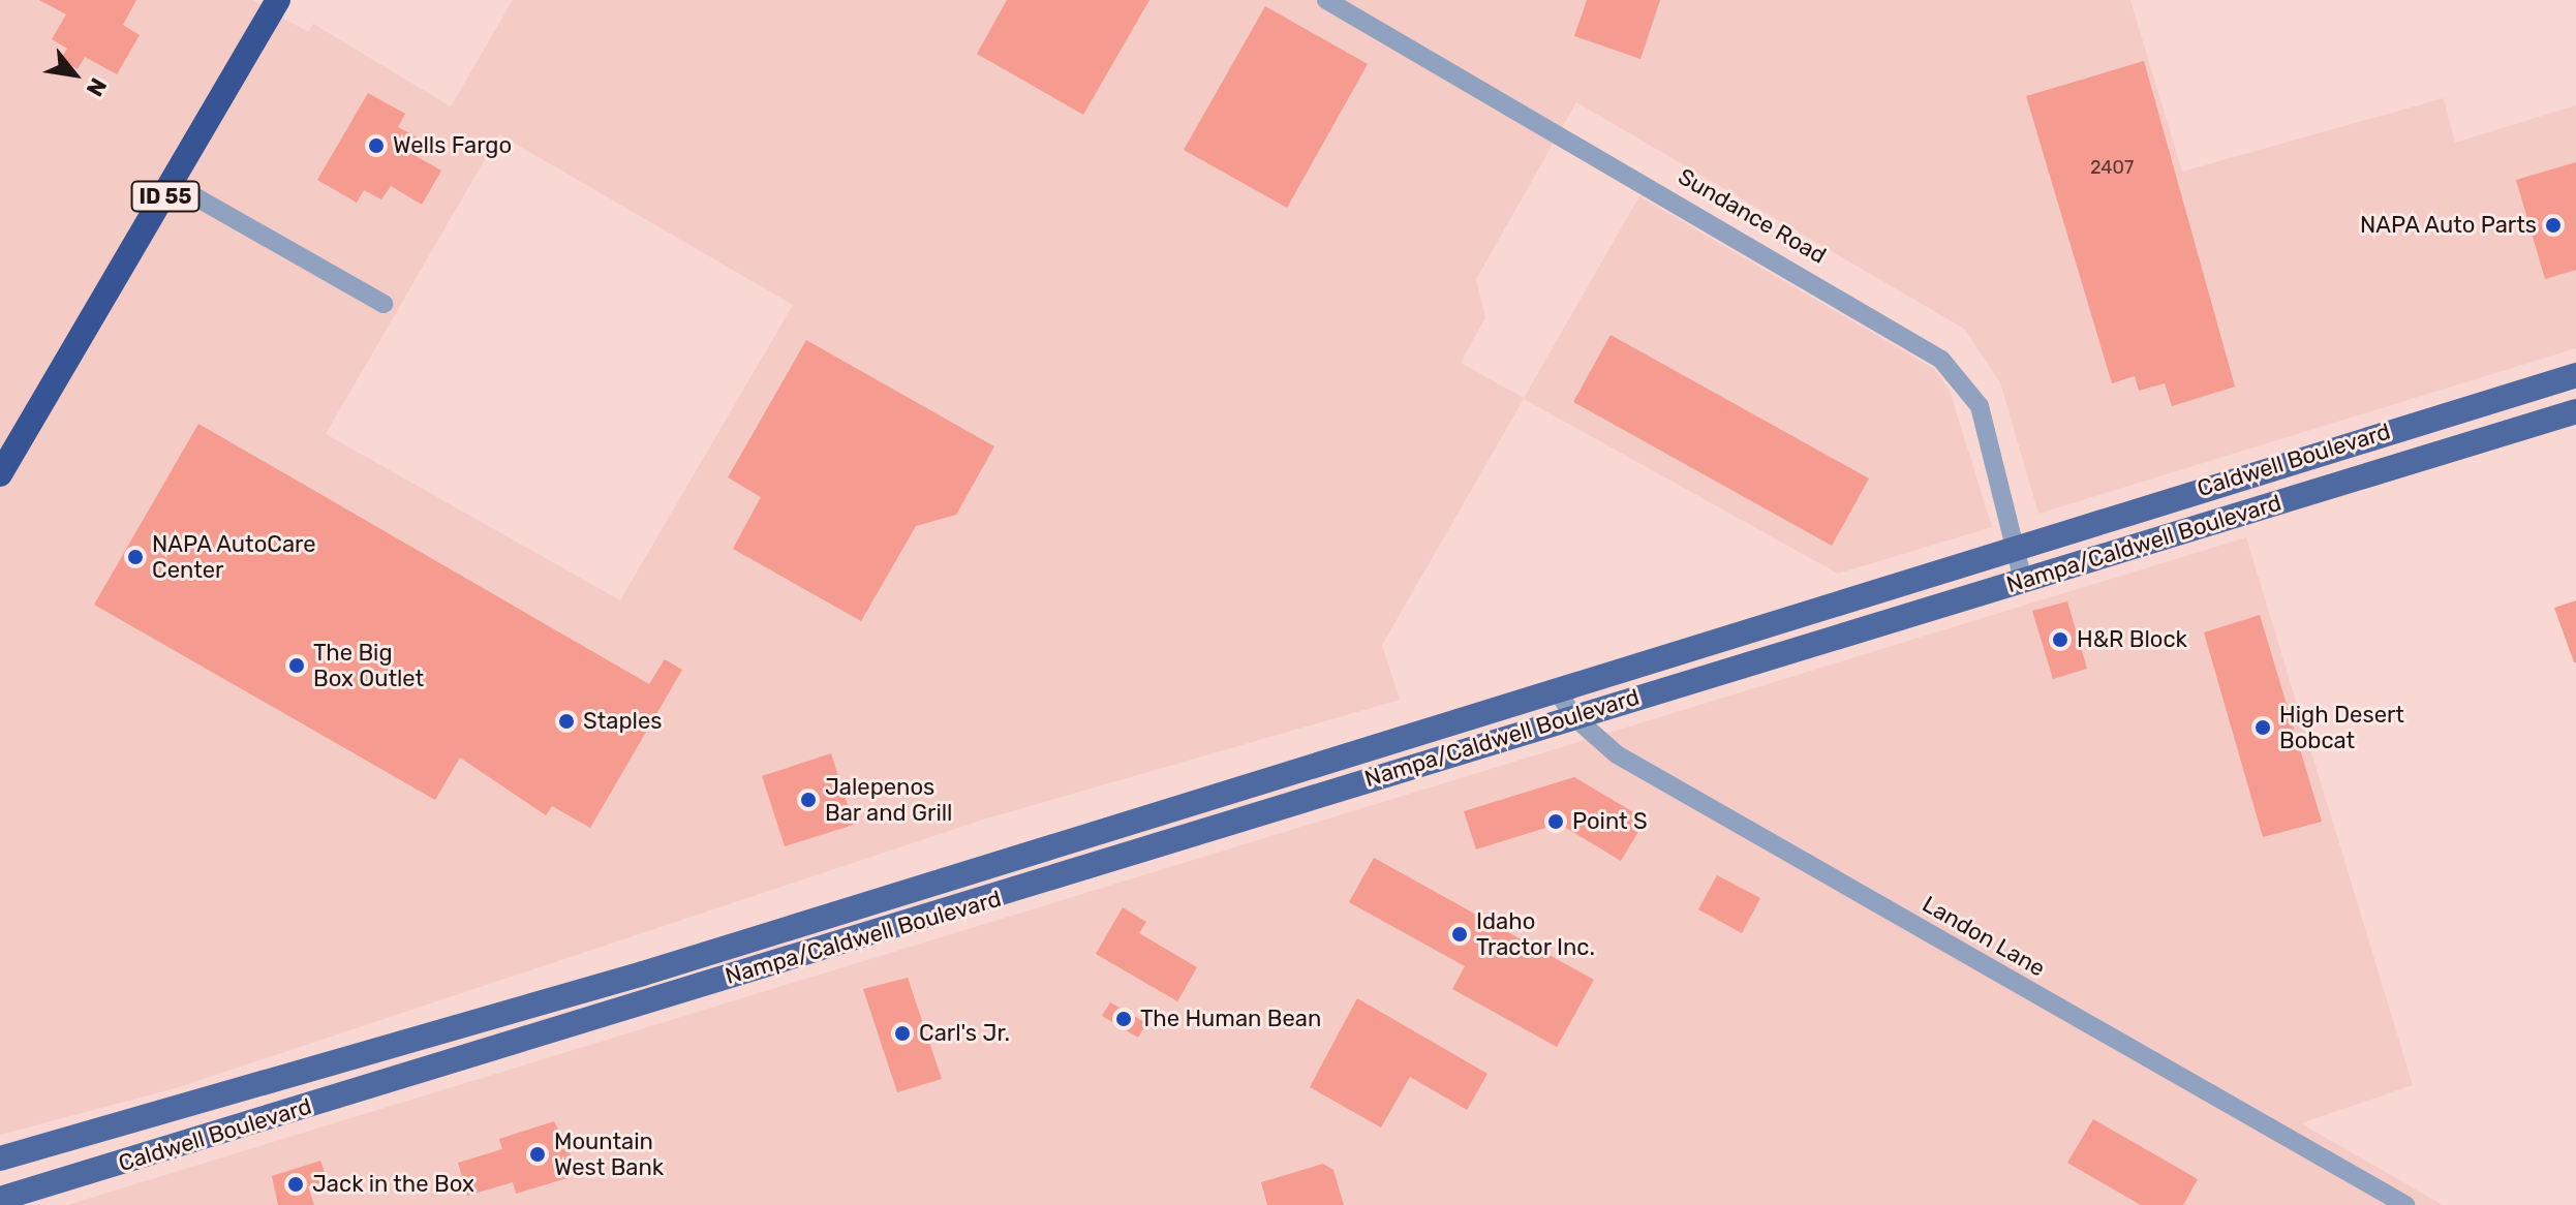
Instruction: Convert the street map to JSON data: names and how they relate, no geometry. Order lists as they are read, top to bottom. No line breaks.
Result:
{"streets":{"highway":["ID 55"],"main road":["Caldwell Boulevard","Nampa/Caldwell Boulevard"],"street":["Sundance Road","Landon Lane"]},"crossings":[["Sundance Road","Caldwell Boulevard"],["Sundance Road","Nampa/Caldwell Boulevard"],["Caldwell Boulevard","Nampa/Caldwell Boulevard"],["Nampa/Caldwell Boulevard","Landon Lane"]],"places":["Wells Fargo","NAPA Auto Parts","NAPA AutoCare Center","H&R Block","The Big Box Outlet","Staples","High Desert Bobcat","Jalepenos Bar and Grill","Point S","Idaho Tractor Inc.","The Human Bean","Carl's Jr.","Mountain West Bank","Jack in the Box"],"house_numbers":["2407"],"north":"bottom right"}
